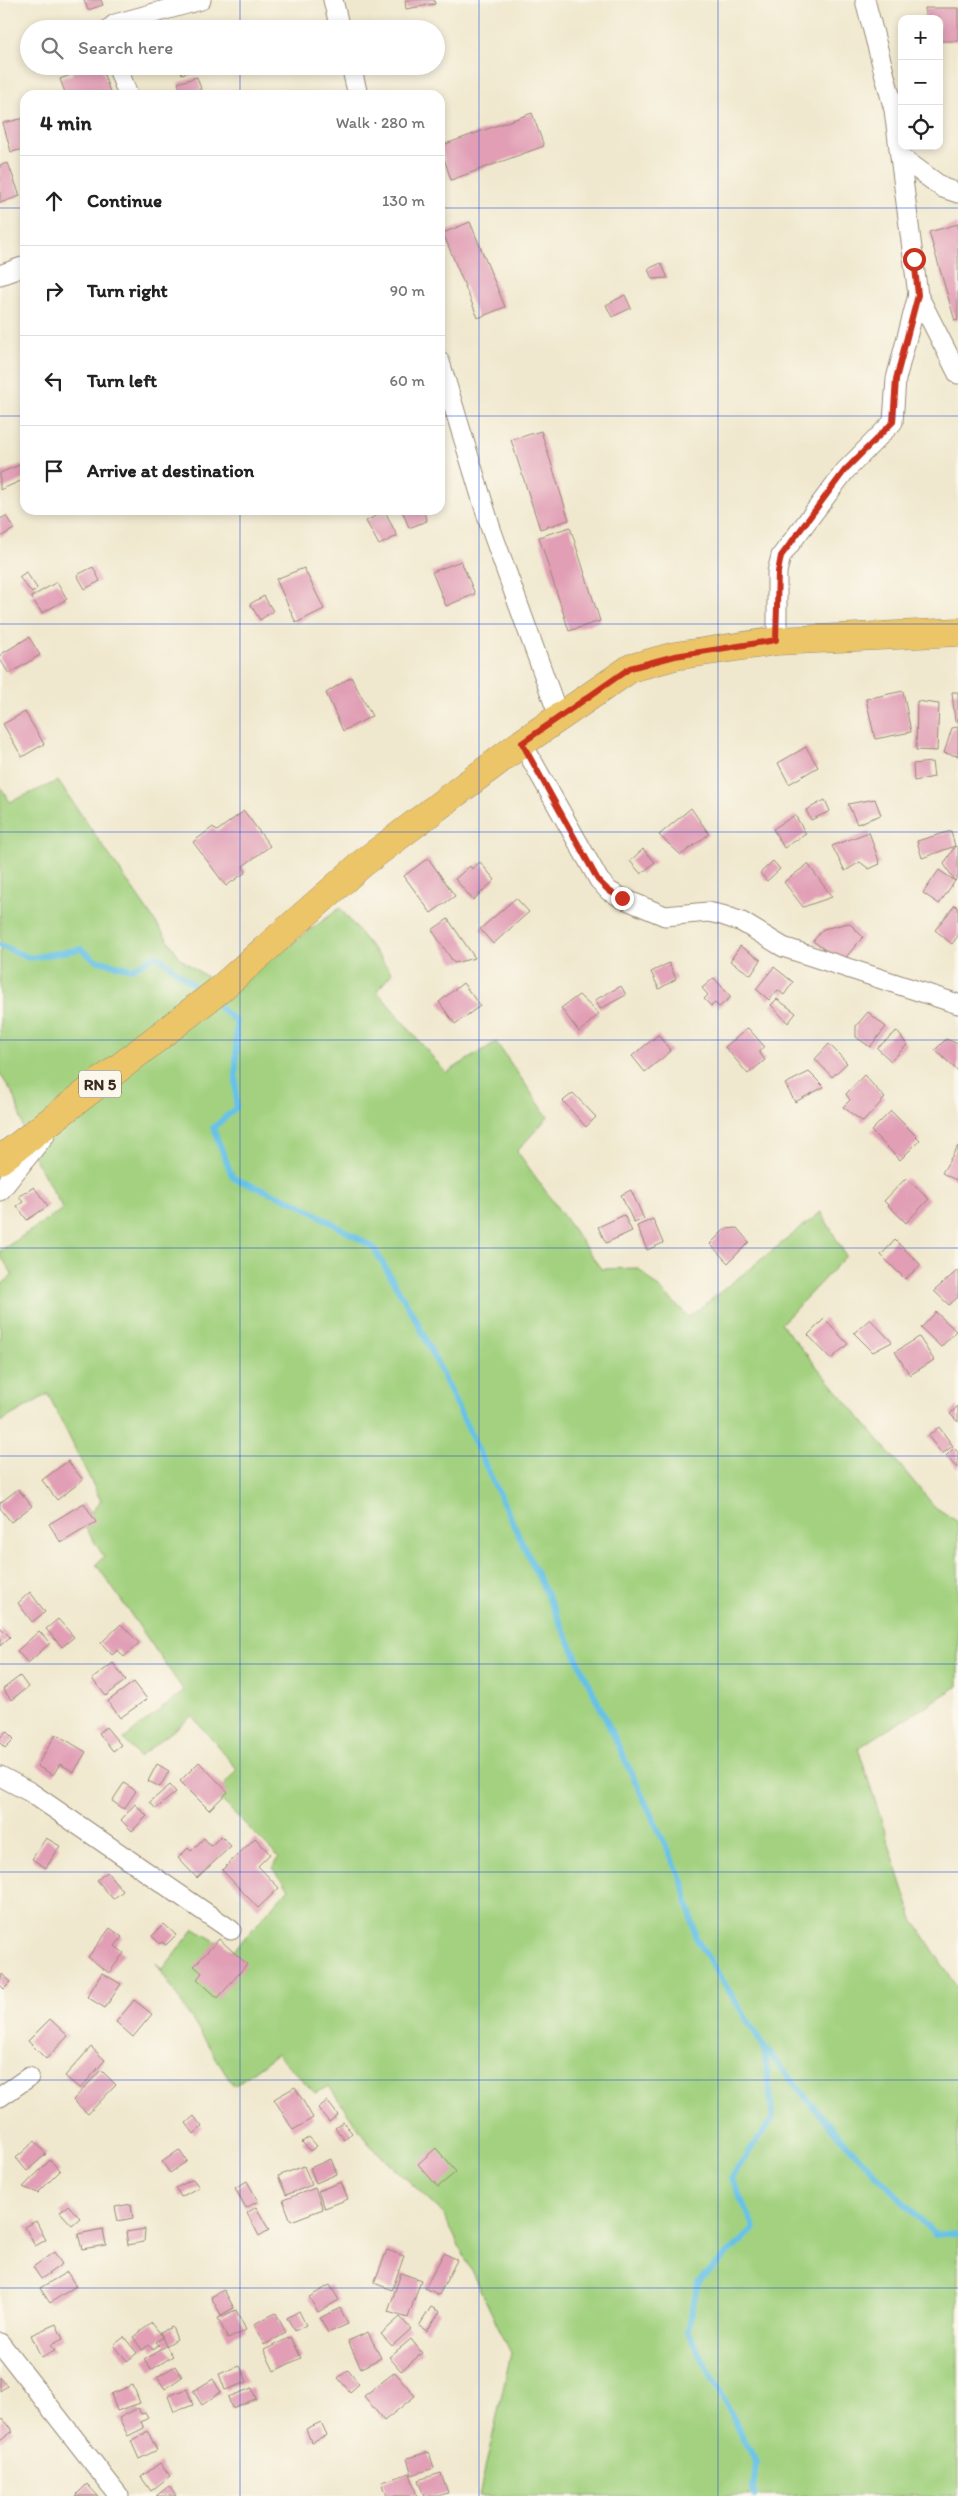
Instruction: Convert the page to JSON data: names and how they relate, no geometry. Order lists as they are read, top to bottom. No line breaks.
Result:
{"streets":{"main road":["RN 5"]},"page":{"map_buttons":["+","−"],"search":"Search here","heading":["4 min","Walk · 280 m"],"list":[["Continue","130 m"],["Turn right","90 m"],["Turn left","60 m"],"Arrive at destination"]}}
